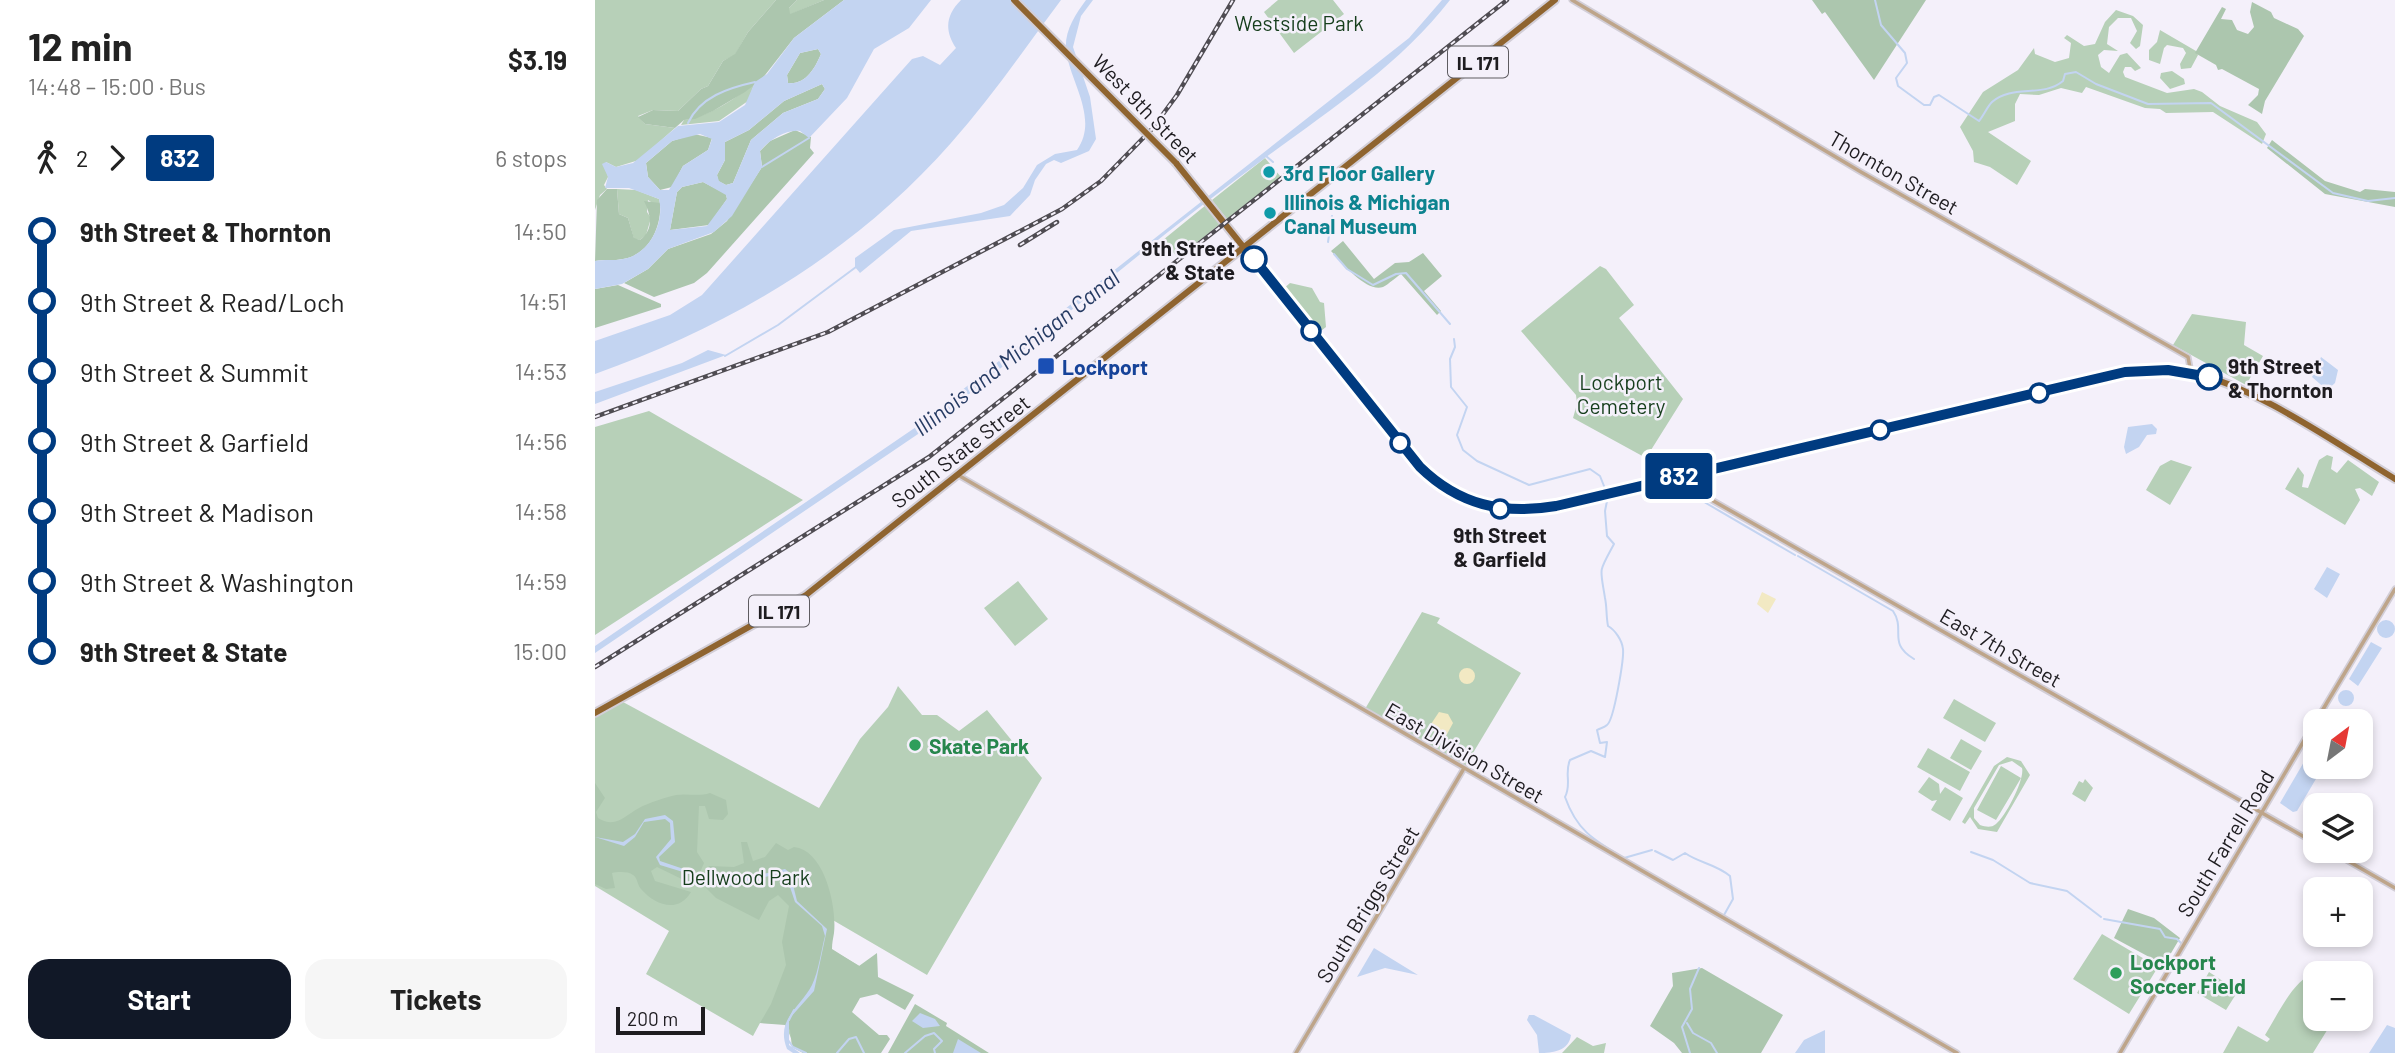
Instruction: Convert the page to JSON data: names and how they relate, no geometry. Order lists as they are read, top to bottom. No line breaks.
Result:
{"streets":{"main road":["IL 171","West 9th Street","South State Street"],"street":["Thornton Street","East 7th Street","East Division Street","South Farrell Road","South Briggs Street"]},"crossings":[["West 9th Street","Thornton Street"],["West 9th Street","South State Street"],["West 9th Street","East 7th Street"],["South State Street","East Division Street"],["East 7th Street","South Farrell Road"],["East Division Street","South Briggs Street"]],"water":["Illinois and Michigan Canal"],"parks":["Westside Park","Lockport Cemetery","Dellwood Park"],"places":{"other":["3rd Floor Gallery","Illinois & Michigan Canal Museum","9th Street & State","9th Street & Thornton","9th Street & Garfield","Skate Park","Lockport Soccer Field"],"transit":["Lockport"]},"lines":["bus line 832"],"scale_bar":"200 m","north":"top right","page":{"heading":["12 min","14:48 – 15:00 · Bus","$3.19"],"on_map":"832","legs":["2","832","6 stops"],"list":[{"name":"9th Street & Thornton","value":"14:50"},{"name":"9th Street & Read/Loch","value":"14:51"},{"name":"9th Street & Summit","value":"14:53"},{"name":"9th Street & Garfield","value":"14:56"},{"name":"9th Street & Madison","value":"14:58"},{"name":"9th Street & Washington","value":"14:59"},{"name":"9th Street & State","value":"15:00"}],"map_buttons":["+","−"],"buttons":["Start","Tickets"],"scale":"200 m"}}
